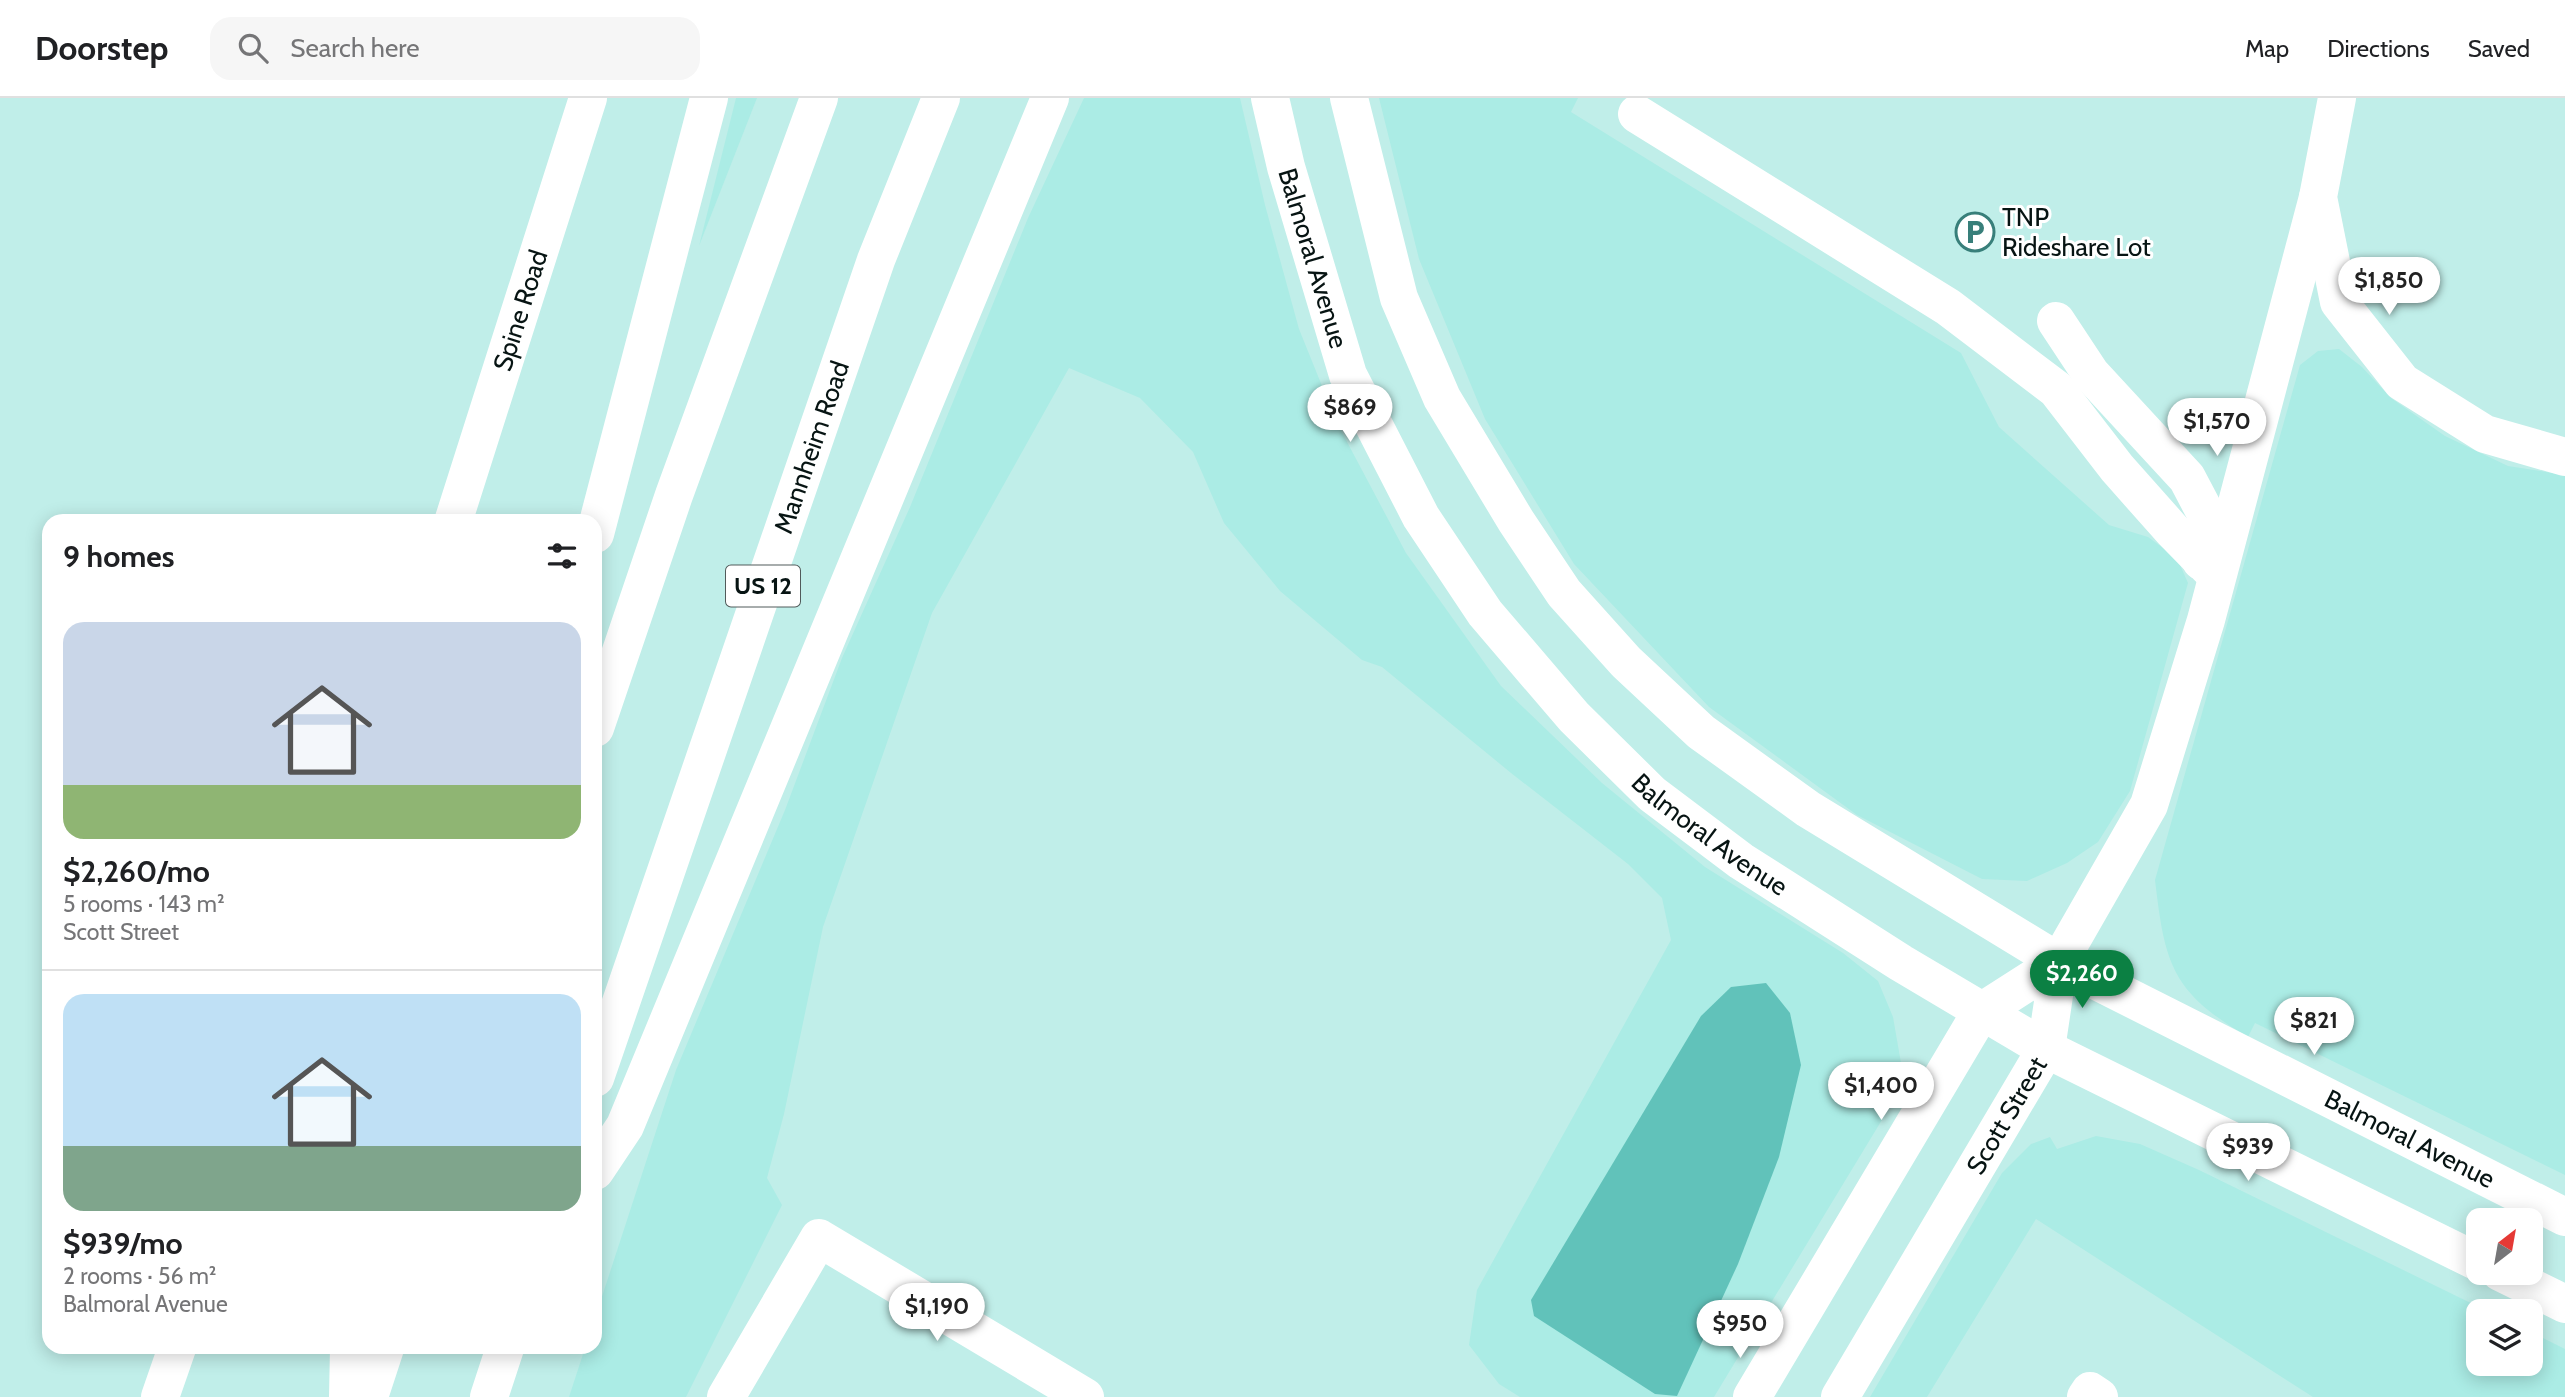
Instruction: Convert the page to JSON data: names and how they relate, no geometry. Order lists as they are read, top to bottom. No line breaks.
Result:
{"streets":{"main road":["Balmoral Avenue","Spine Road","Mannheim Road","US 12","Scott Street"]},"crossings":[["Balmoral Avenue","Scott Street"]],"places":{"parking":["TNP Rideshare Lot"]},"north":"top right","page":{"header":"Doorstep","search":"Search here","nav":["Map","Directions","Saved"],"price":["$1,850","$869","$1,570","$2,260","$821","$1,400","$939","$1,190","$950"],"heading":"9 homes","list":[{"name":"$2,260/mo","note":"5 rooms · 143 m² · Scott Street"},{"name":"$939/mo","note":"2 rooms · 56 m² · Balmoral Avenue"}]}}
